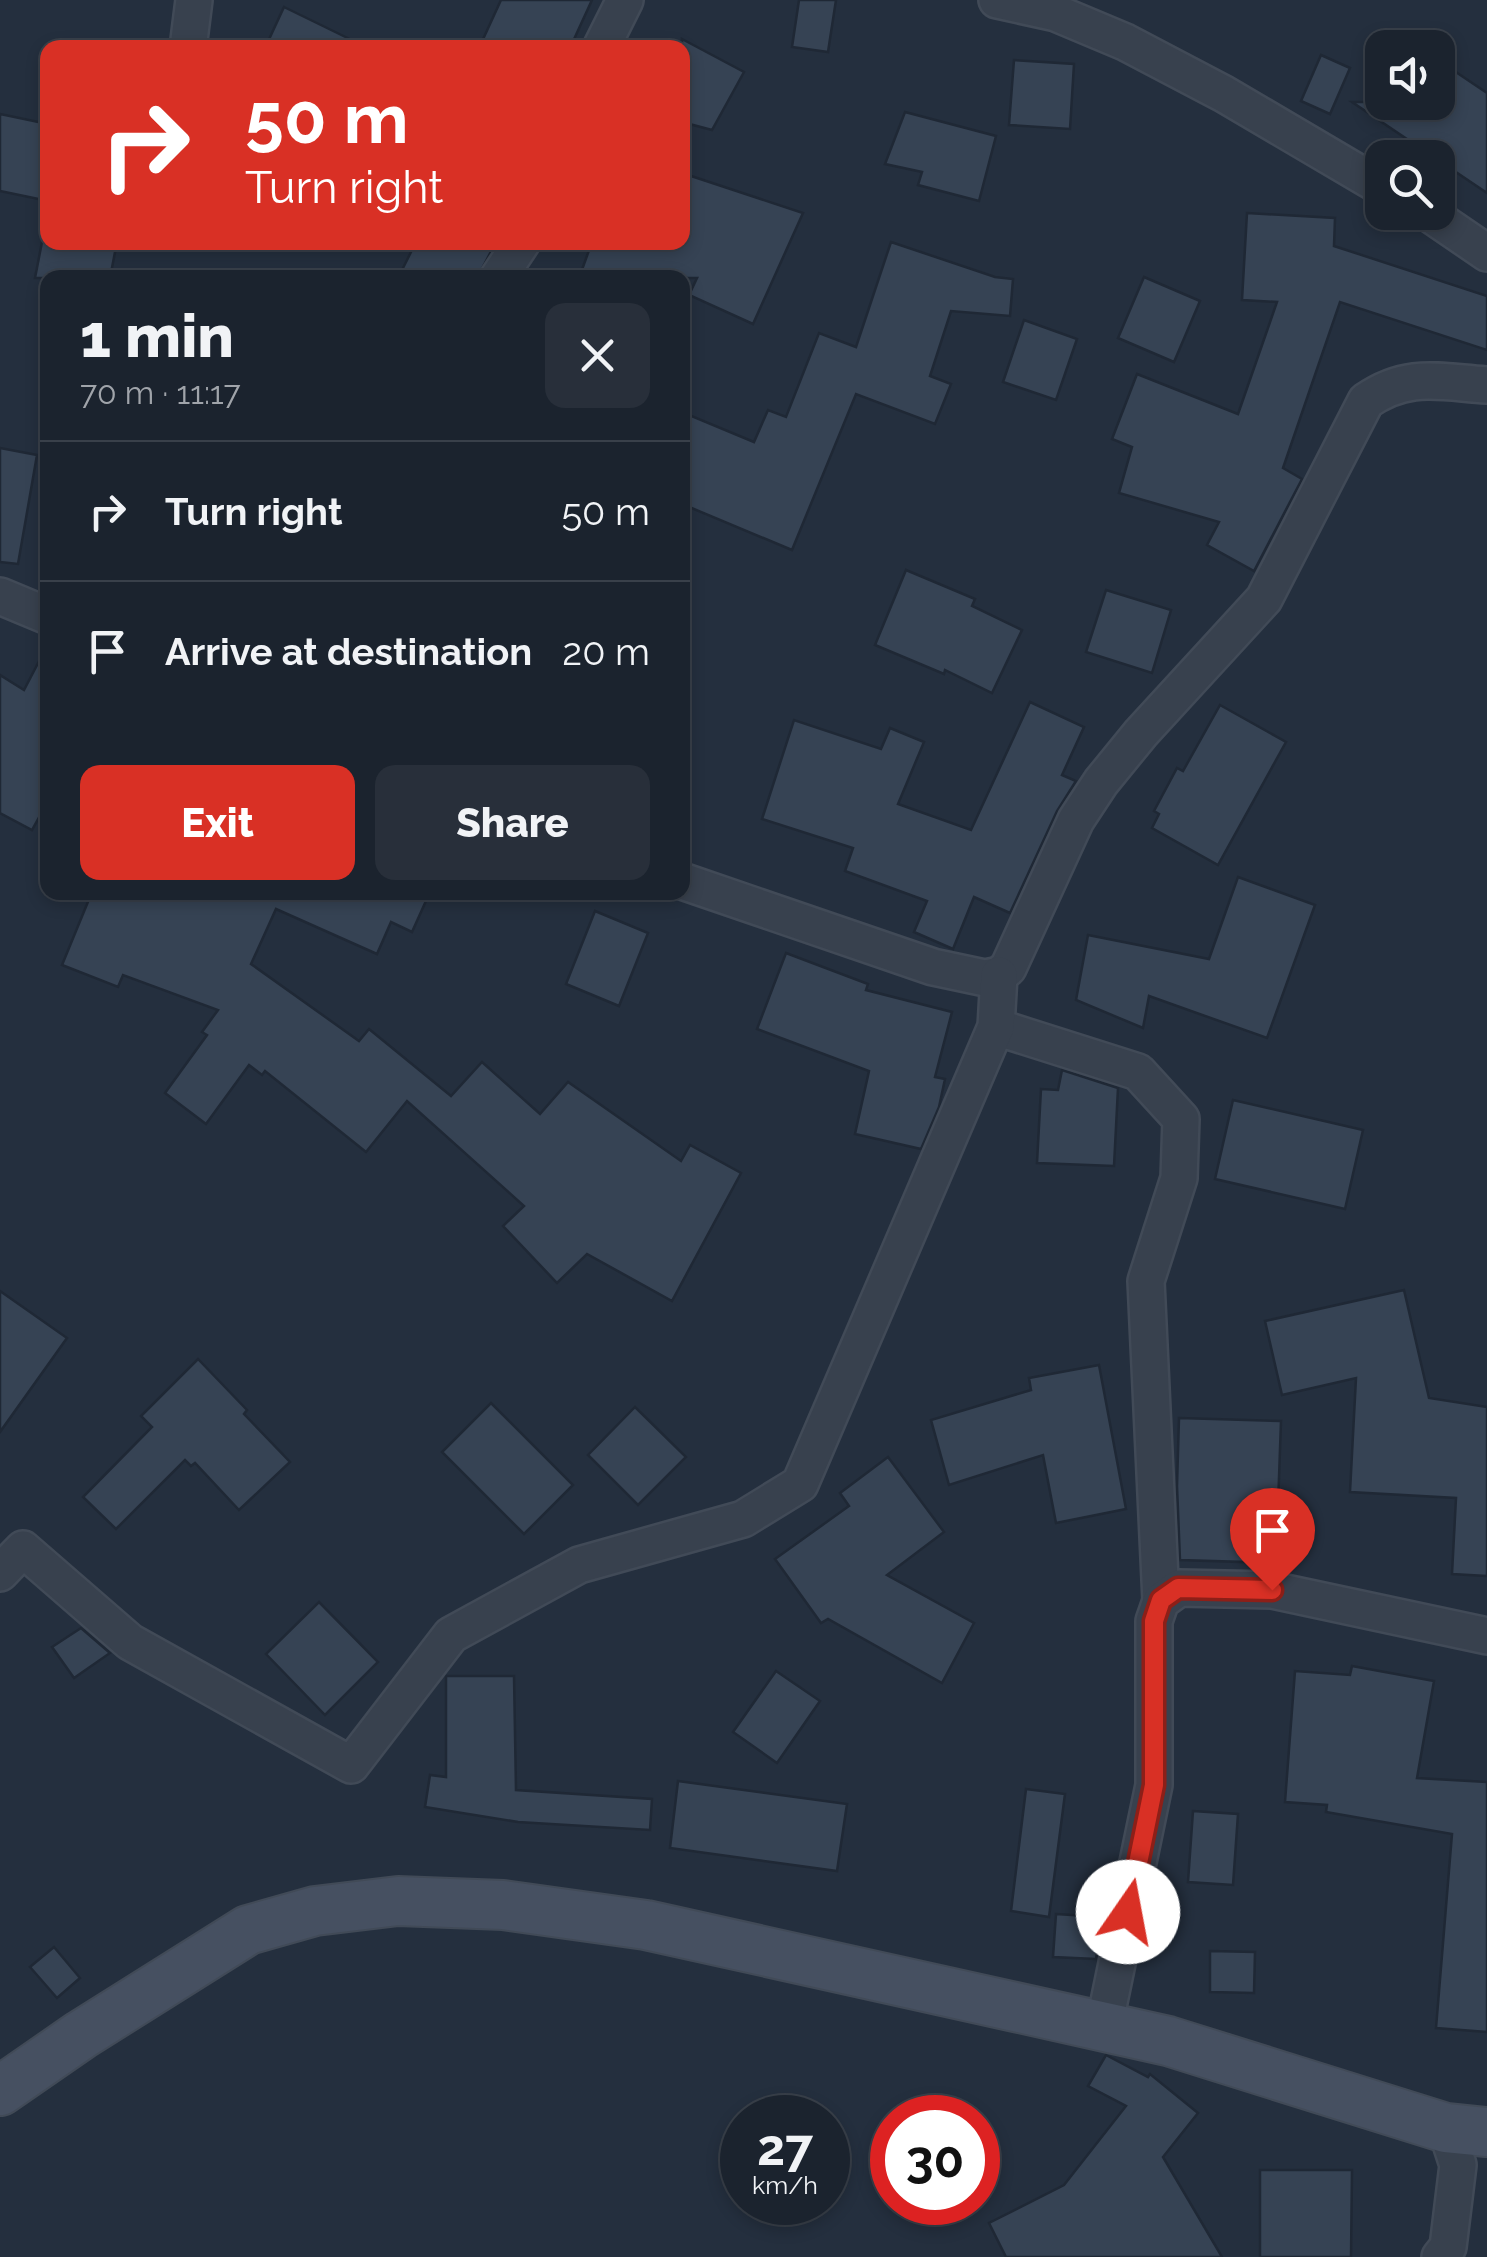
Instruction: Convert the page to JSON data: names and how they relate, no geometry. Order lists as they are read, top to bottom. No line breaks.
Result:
{"page":{"turn":["50 m","Turn right"],"heading":["1 min","70 m · 11:17"],"list":[{"name":"Turn right","value":"50 m"},{"name":"Arrive at destination","value":"20 m"}],"buttons":["Exit","Share"],"speed":"27 km/h","limit":"30"}}
